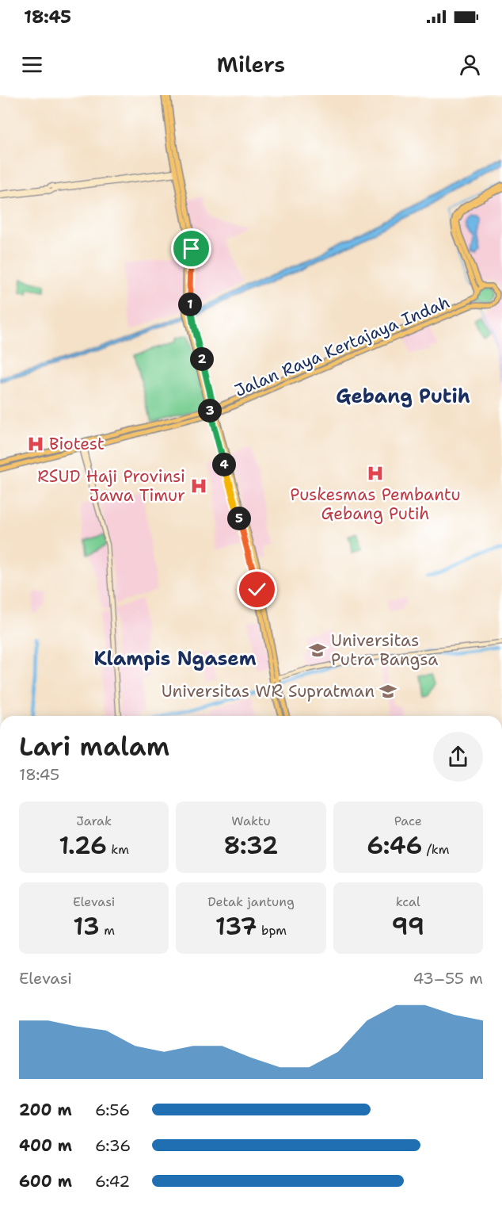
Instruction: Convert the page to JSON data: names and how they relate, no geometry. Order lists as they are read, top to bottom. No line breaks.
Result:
{"streets":{"main road":["Jalan Raya Kertajaya Indah"]},"districts":["Gebang Putih","Klampis Ngasem"],"places":{"hospital":["Biotest","Puskesmas Pembantu Gebang Putih","RSUD Haji Provinsi Jawa Timur"],"school or university":["Universitas Putra Bangsa","Universitas WR Supratman"]},"page":{"status":"18:45","header":"Milers","pins":["1","2","3","4","5"],"heading":["Lari malam","18:45"],"stats":[["Jarak","1.26 km"],["Waktu","8:32"],["Pace","6:46 /km"],["Elevasi","13 m"],["Detak jantung","137 bpm"],["kcal","99"]],"chart":["Elevasi","43–55 m"],"list":[{"name":"200 m","note":"6:56"},{"name":"400 m","note":"6:36"},{"name":"600 m","note":"6:42"}]}}
